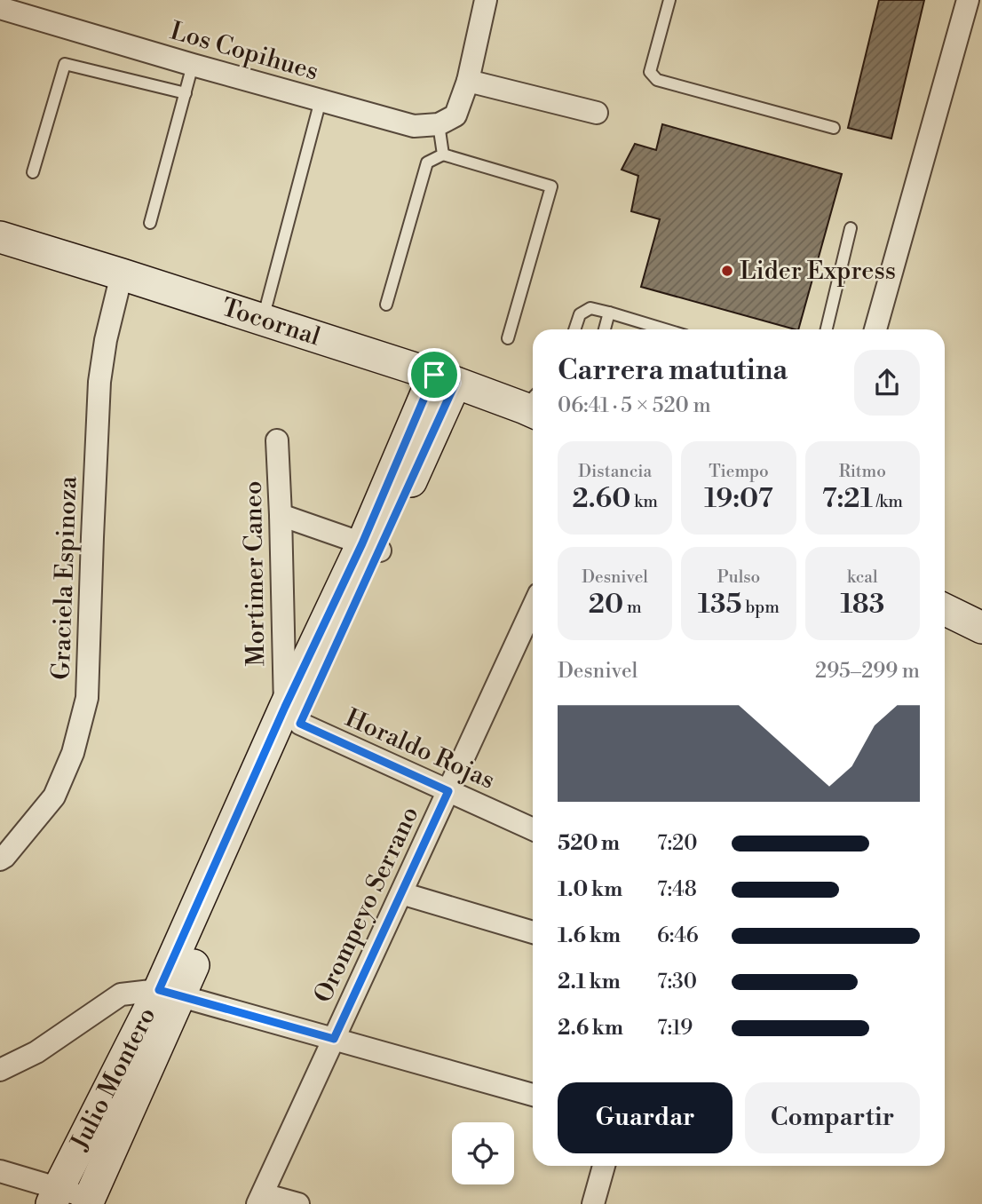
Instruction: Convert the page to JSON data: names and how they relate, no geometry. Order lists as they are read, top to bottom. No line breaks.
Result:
{"streets":{"street":["Los Copihues","Tocornal","Mortimer Caneo","Graciela Espinoza","Horaldo Rojas","Orompeyo Serrano","Julio Montero"]},"crossings":[["Tocornal","Graciela Espinoza"],["Tocornal","Julio Montero"],["Mortimer Caneo","Horaldo Rojas"],["Mortimer Caneo","Julio Montero"],["Horaldo Rojas","Orompeyo Serrano"],["Horaldo Rojas","Julio Montero"]],"places":["Lider Express"],"page":{"heading":["Carrera matutina","06:41 · 5 × 520 m"],"stats":[["Distancia","2.60 km"],["Tiempo","19:07"],["Ritmo","7:21 /km"],["Desnivel","20 m"],["Pulso","135 bpm"],["kcal","183"]],"chart":["Desnivel","295–299 m"],"list":[{"name":"520 m","note":"7:20"},{"name":"1.0 km","note":"7:48"},{"name":"1.6 km","note":"6:46"},{"name":"2.1 km","note":"7:30"},{"name":"2.6 km","note":"7:19"}],"buttons":["Guardar","Compartir"]}}
